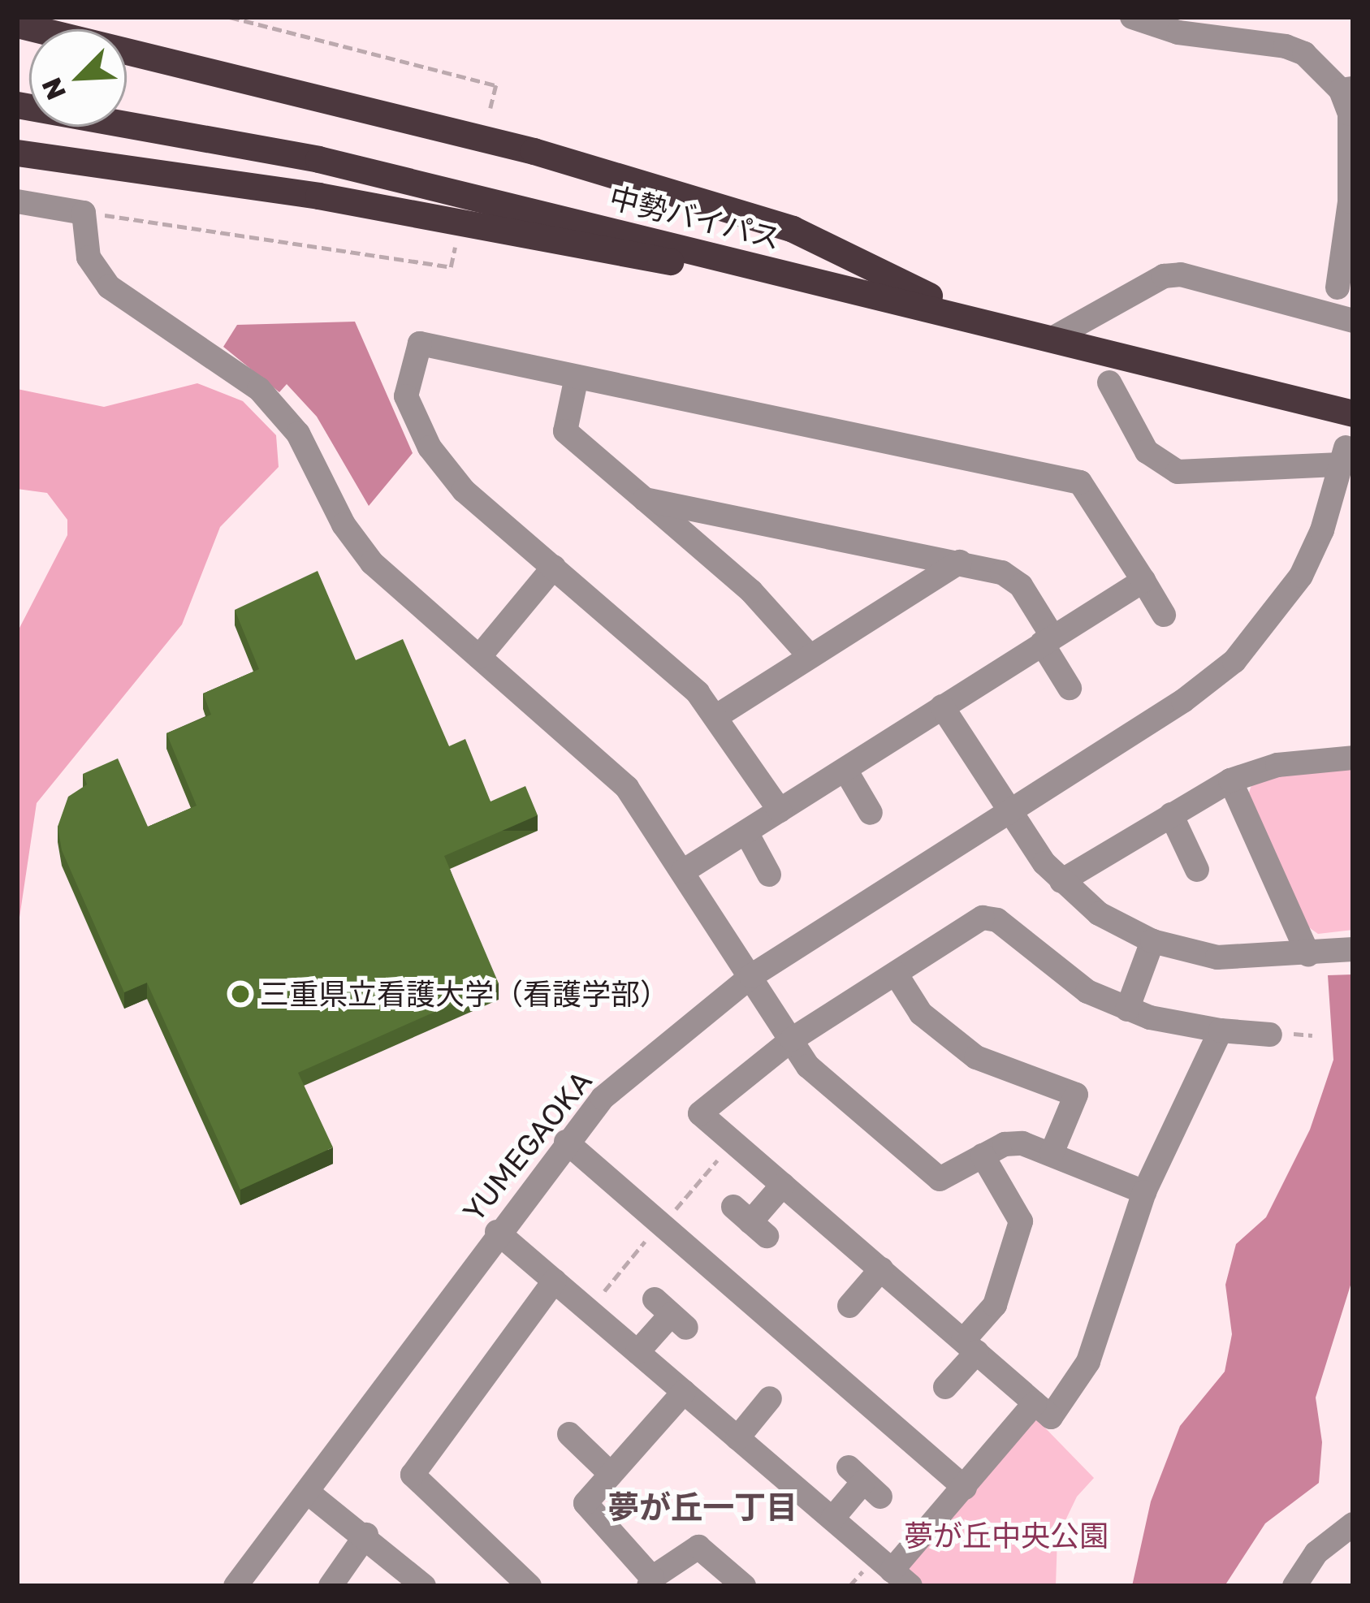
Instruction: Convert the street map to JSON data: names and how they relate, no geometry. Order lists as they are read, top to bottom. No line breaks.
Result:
{"streets":{"highway":["中勢バイパス"],"street":["YUMEGAOKA"]},"districts":["夢が丘一丁目"],"parks":["夢が丘中央公園"],"places":["三重県立看護大学（看護学部）"],"north":"bottom left"}
